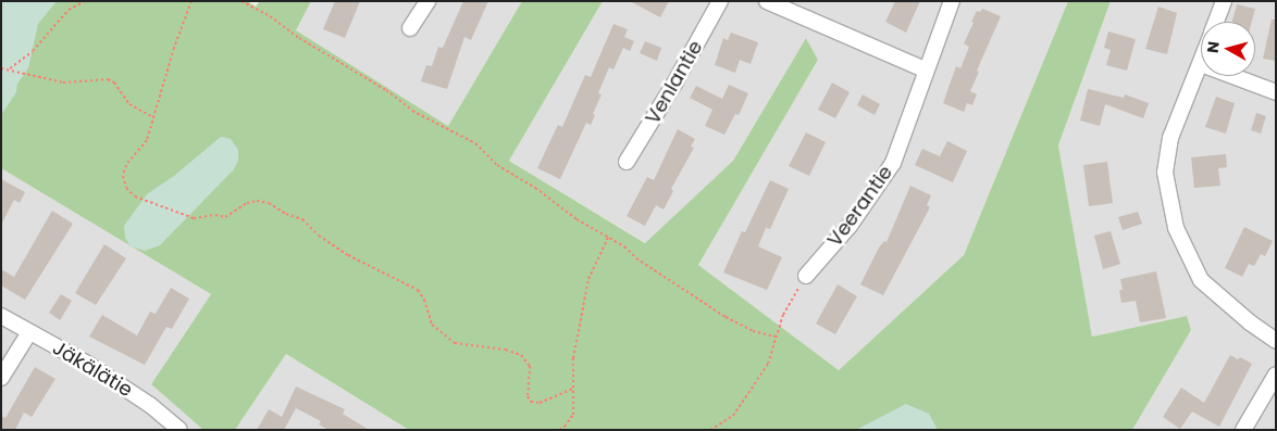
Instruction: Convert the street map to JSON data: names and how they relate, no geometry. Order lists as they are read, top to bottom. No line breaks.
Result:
{"streets":{"street":["Venlantie","Veerantie","Jäkälätie"]},"north":"left"}
